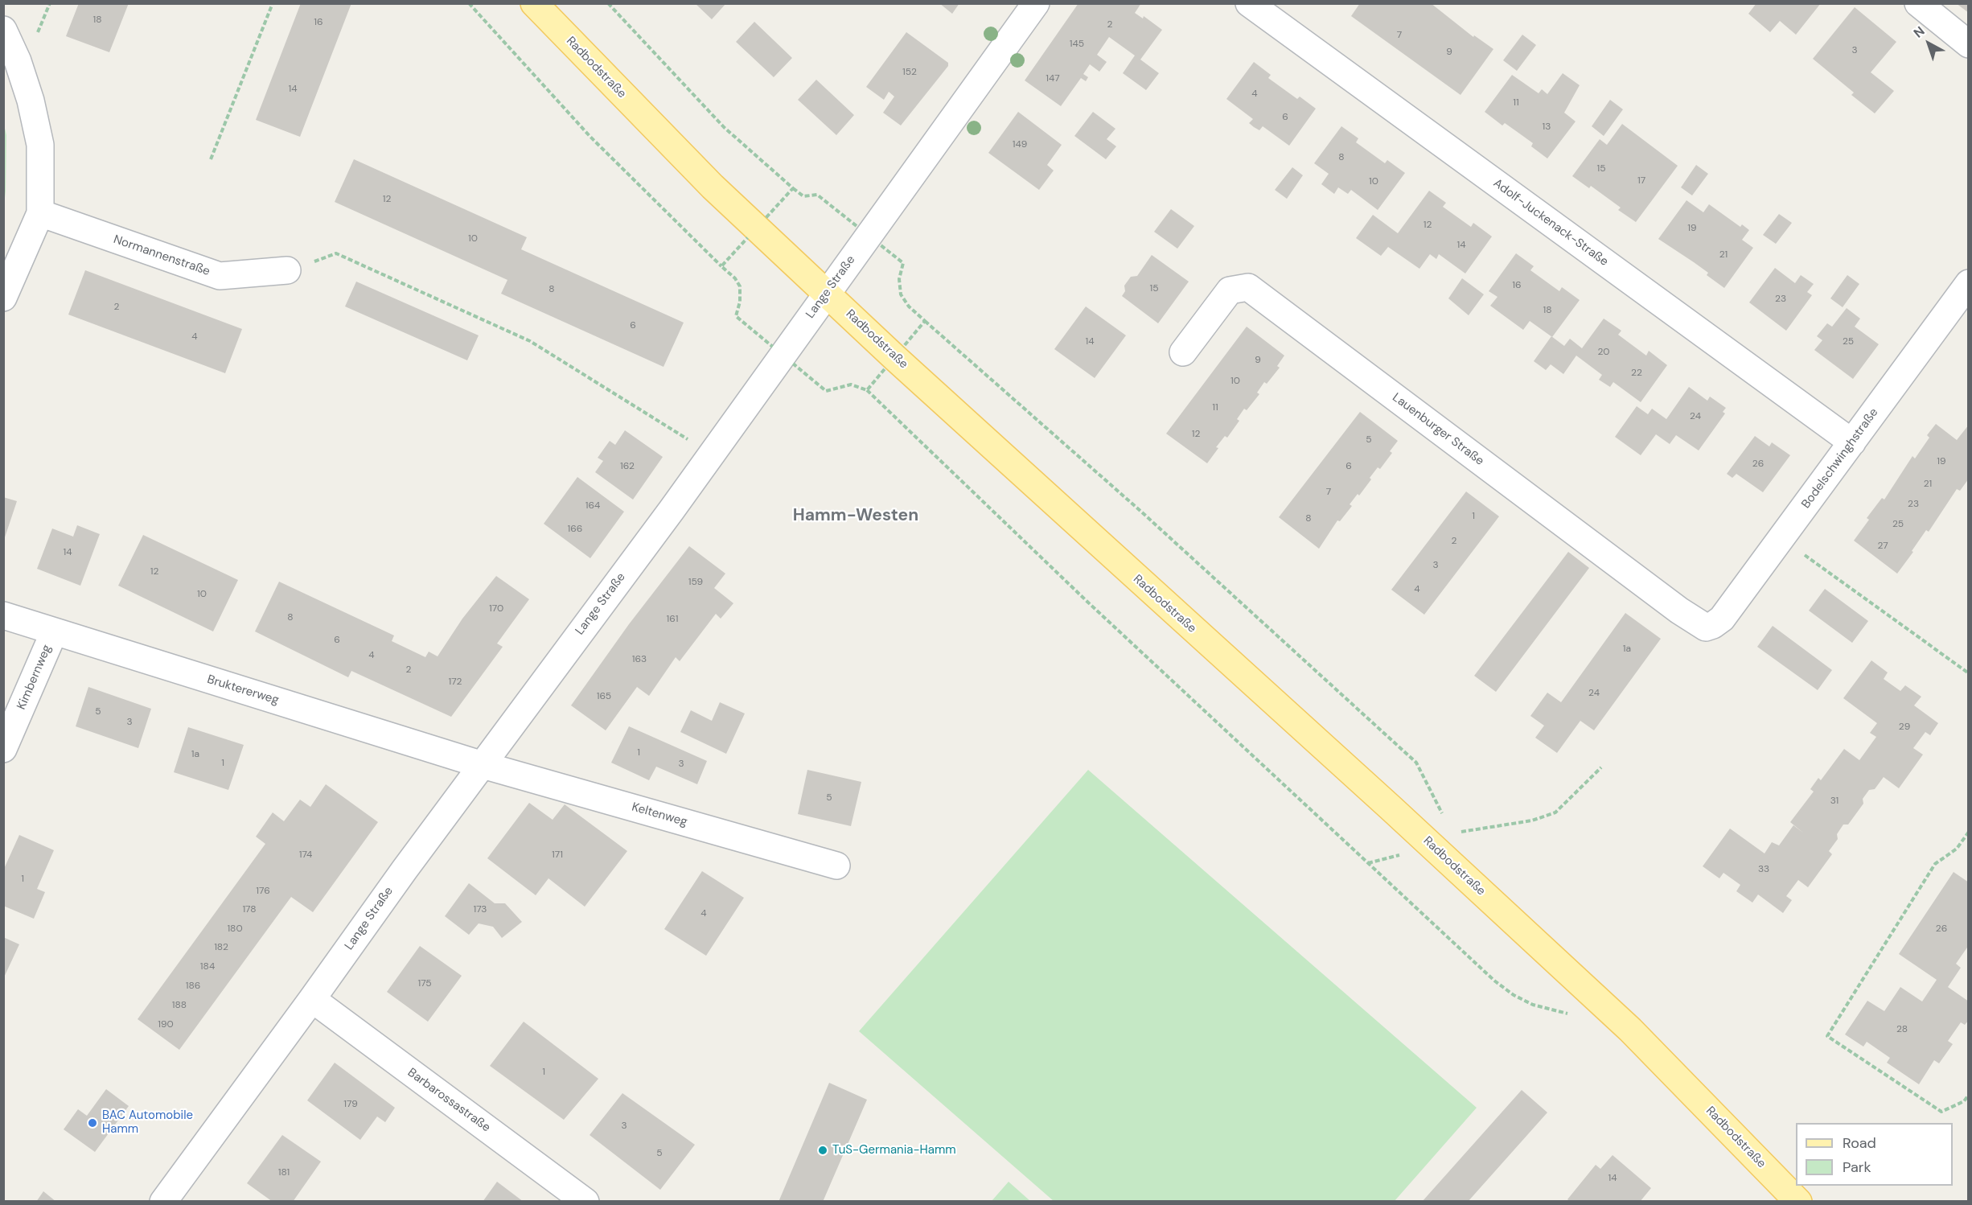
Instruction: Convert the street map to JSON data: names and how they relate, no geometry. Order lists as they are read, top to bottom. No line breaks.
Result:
{"streets":{"main road":["Radbodstraße"],"street":["Adolf-Juckenack-Straße","Normannenstraße","Lange Straße","Lauenburger Straße","Bodelschwinghstraße","Kimbernweg","Bruktererweg","Keltenweg","Barbarossastraße"]},"crossings":[["Radbodstraße","Lange Straße"],["Adolf-Juckenack-Straße","Bodelschwinghstraße"],["Lange Straße","Bruktererweg"],["Lange Straße","Keltenweg"],["Lange Straße","Barbarossastraße"],["Lauenburger Straße","Bodelschwinghstraße"],["Kimbernweg","Bruktererweg"],["Bruktererweg","Keltenweg"]],"districts":["Hamm-Westen"],"places":["BAC Automobile Hamm","TuS-Germania-Hamm"],"house_numbers":["18","16","2","7","145","3","9","152","147","14","4","11","6","13","149","8","15","17","10","12","12","19","10","14","21","16","15","8","23","2","18","6","4","14","25","20","9","22","10","11","24","12","5","19","26","162","6","21","7","23","164","1","8","25","166","2","27","14","3","12","159","4","10","170","8","161","6","1a","4","163","2","172","24","165","5","3","29","1","1a","1","3","5","31","174","171","33","1","176","178","173","4","180","26","182","184","175","186","188","190","28","1","179","3","5","181","14"],"legend":["Road","Park"],"north":"top left"}
